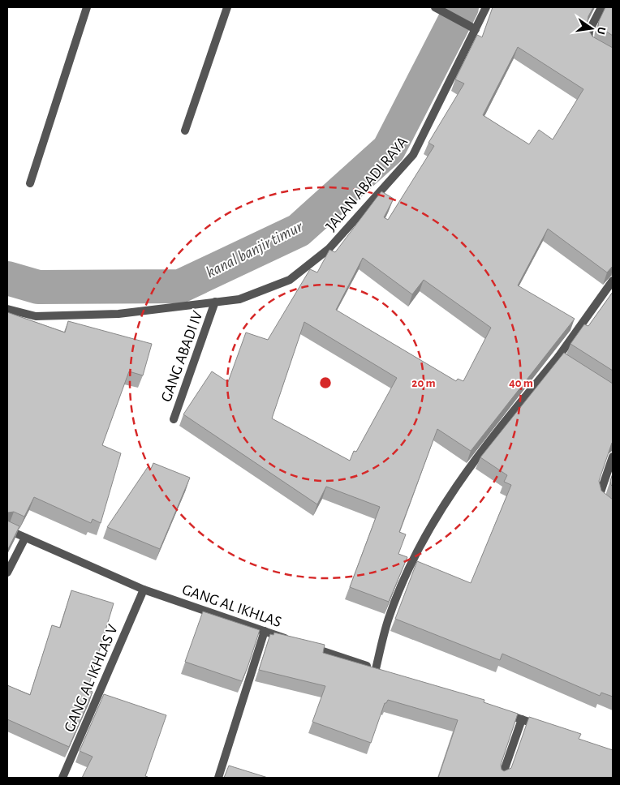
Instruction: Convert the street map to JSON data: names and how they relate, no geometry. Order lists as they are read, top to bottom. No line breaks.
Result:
{"streets":{"street":["JALAN ABADI RAYA","GANG ABADI IV","GANG AL IKHLAS","GANG AL IKHLAS V"]},"crossings":[["JALAN ABADI RAYA","GANG ABADI IV"],["GANG AL IKHLAS","GANG AL IKHLAS V"]],"water":["kanal banjir timur"],"north":"right","rings":["20 m","40 m"]}
